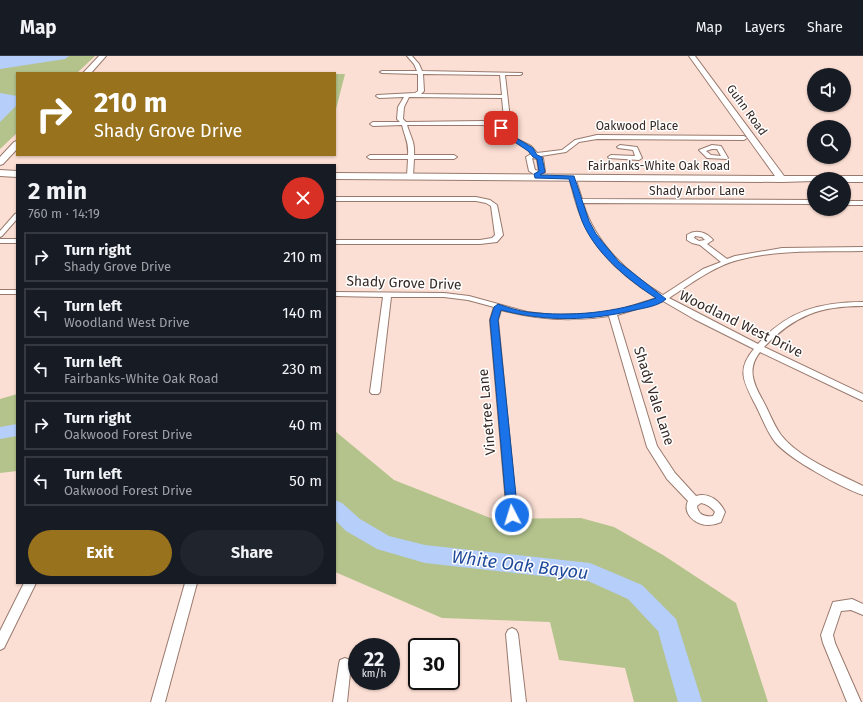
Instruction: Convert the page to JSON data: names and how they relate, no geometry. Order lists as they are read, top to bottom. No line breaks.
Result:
{"streets":{"street":["Guhn Road","Oakwood Place","Fairbanks-White Oak Road","Shady Arbor Lane","Shady Grove Drive","Woodland West Drive","Shady Vale Lane","Vinetree Lane"]},"crossings":[["Guhn Road","Fairbanks-White Oak Road"],["Fairbanks-White Oak Road","Woodland West Drive"],["Shady Arbor Lane","Woodland West Drive"],["Shady Grove Drive","Woodland West Drive"],["Shady Grove Drive","Shady Vale Lane"],["Shady Grove Drive","Vinetree Lane"]],"water":["White Oak Bayou"],"page":{"header":"Map","nav":["Map","Layers","Share"],"turn":["210 m","Shady Grove Drive"],"heading":["2 min","760 m · 14:19"],"list":[{"name":"Turn right","note":"Shady Grove Drive","value":"210 m"},{"name":"Turn left","note":"Woodland West Drive","value":"140 m"},{"name":"Turn left","note":"Fairbanks-White Oak Road","value":"230 m"},{"name":"Turn right","note":"Oakwood Forest Drive","value":"40 m"},{"name":"Turn left","note":"Oakwood Forest Drive","value":"50 m"}],"buttons":["Exit","Share"],"speed":"22 km/h","limit":"30"}}
